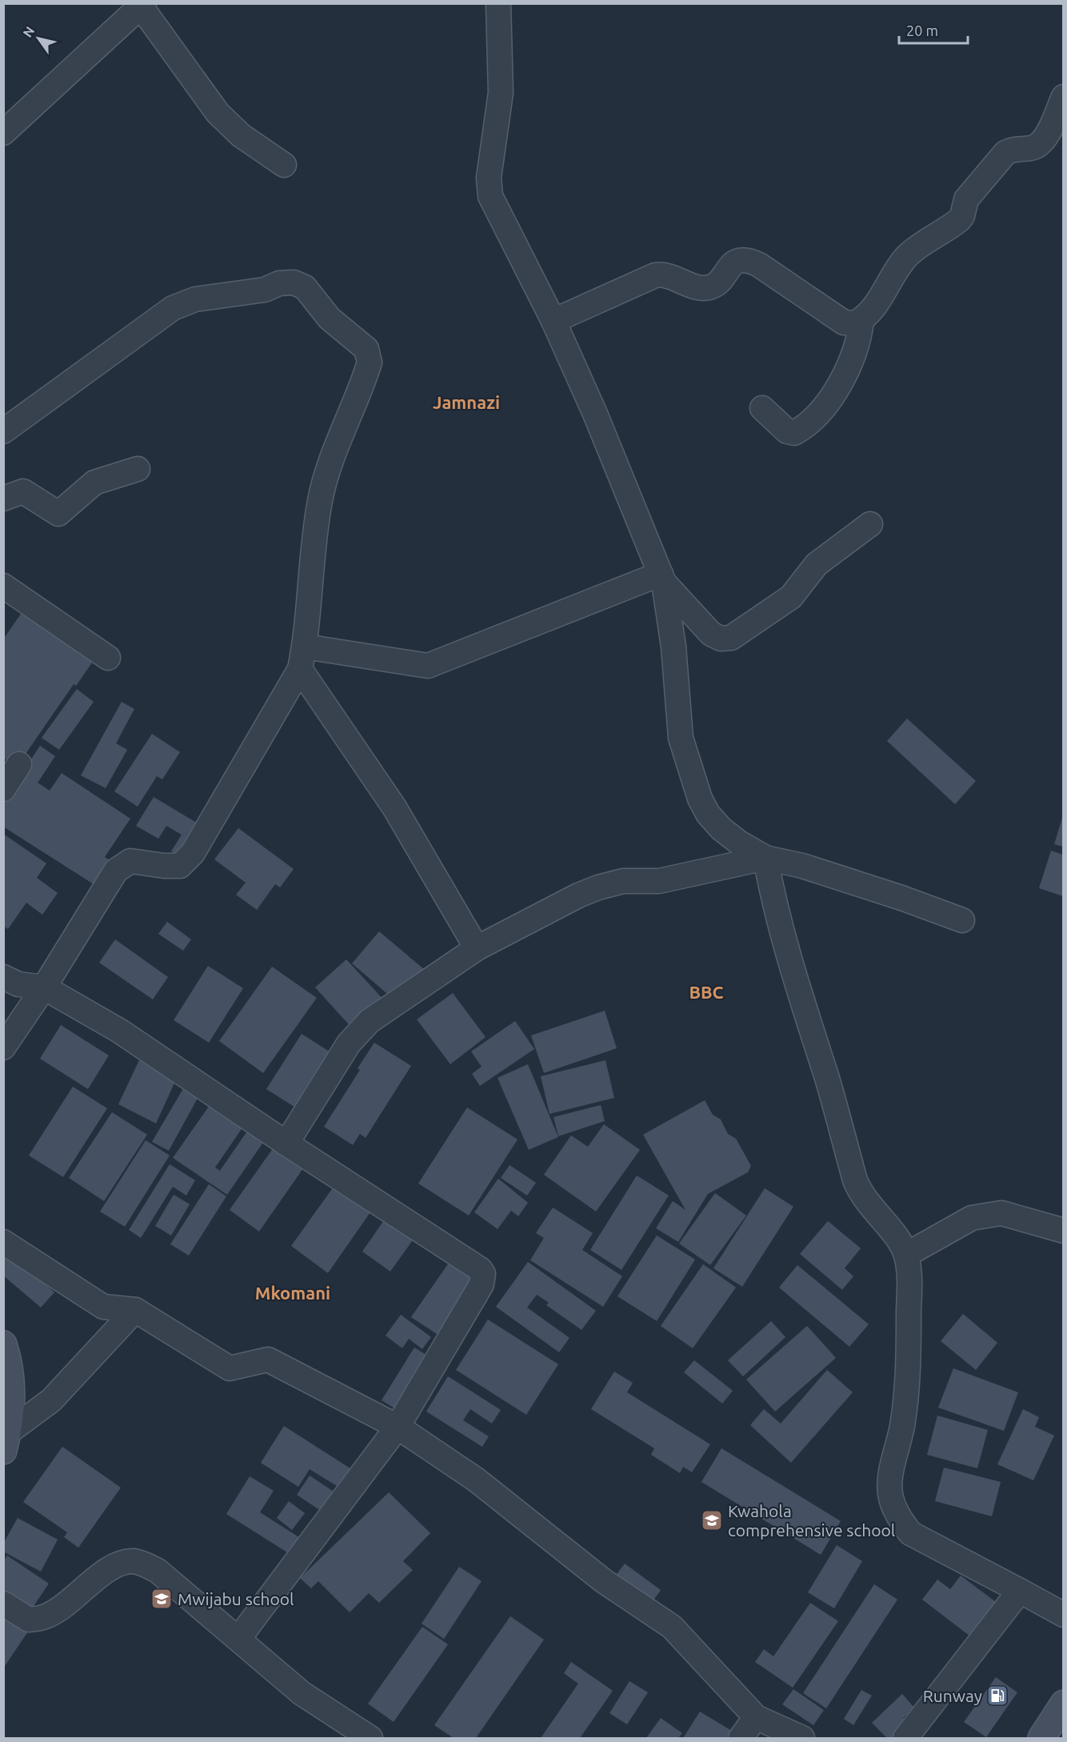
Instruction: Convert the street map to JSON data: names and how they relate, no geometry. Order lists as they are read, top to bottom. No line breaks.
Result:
{"districts":["Jamnazi","BBC","Mkomani"],"places":{"school or university":["Kwahola comprehensive school","Mwijabu school"],"fuel station":["Runway"]},"scale_bar":"20 m","north":"top left"}
